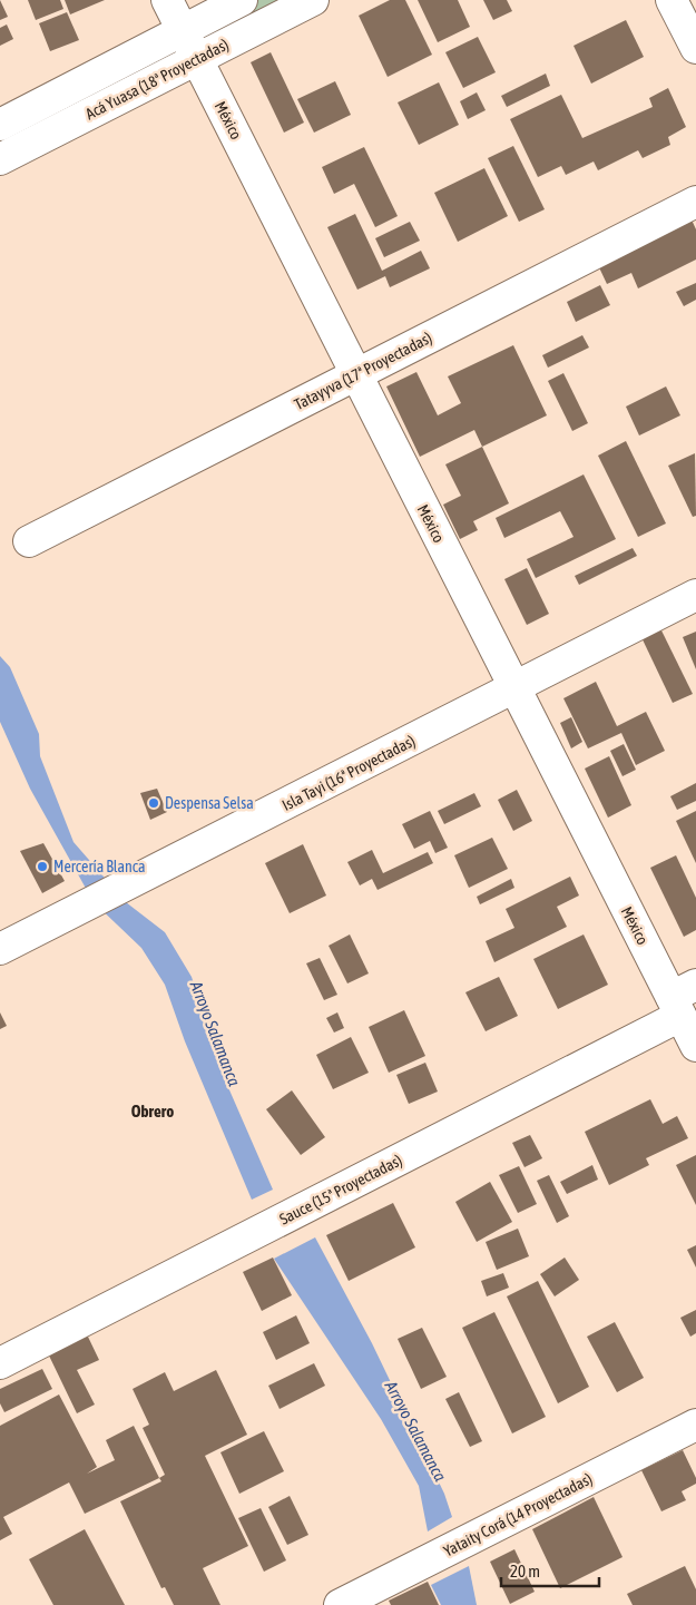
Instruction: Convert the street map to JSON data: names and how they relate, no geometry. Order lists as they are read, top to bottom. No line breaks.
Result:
{"streets":{"street":["Acá Yuasa (18ª Proyectadas)","México","Tatayyva (17ª Proyectadas)","Isla Tayi (16ª Proyectadas)","Sauce (15ª Proyectadas)","Yataity Corá (14 Proyectadas)"]},"crossings":[["Acá Yuasa (18ª Proyectadas)","México"],["México","Tatayyva (17ª Proyectadas)"],["México","Isla Tayi (16ª Proyectadas)"],["México","Sauce (15ª Proyectadas)"]],"districts":["Obrero"],"water":["Arroyo Salamanca"],"places":["Despensa Selsa","Mercería Blanca"],"scale_bar":"20 m"}
